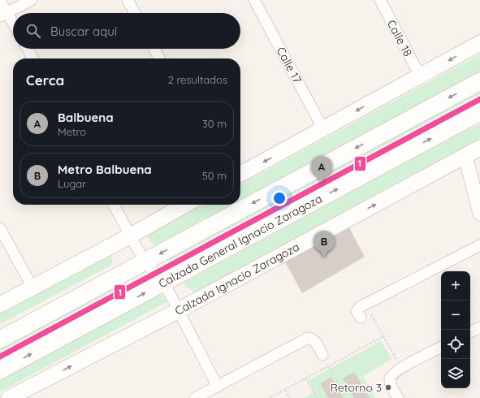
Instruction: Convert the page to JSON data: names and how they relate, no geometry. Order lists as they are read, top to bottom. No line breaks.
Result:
{"streets":{"main road":["Calzada General Ignacio Zaragoza","Calzada Ignacio Zaragoza"],"street":["Calle 18","Calle 17"]},"places":["Retorno 3"],"lines":["transit line 1"],"page":{"search":"Buscar aquí","heading":["Cerca","2 resultados"],"list":[{"mark":"A","name":"Balbuena","note":"Metro","value":"30 m"},{"mark":"B","name":"Metro Balbuena","note":"Lugar","value":"50 m"}],"pins":["A","B"],"map_buttons":["+","−"]}}
